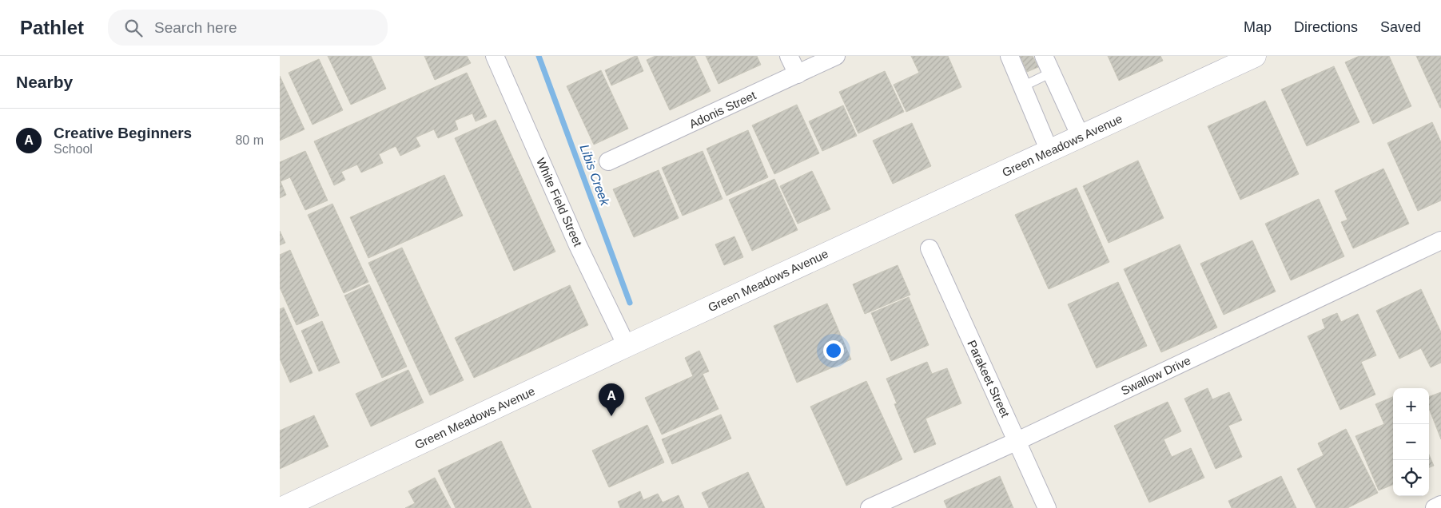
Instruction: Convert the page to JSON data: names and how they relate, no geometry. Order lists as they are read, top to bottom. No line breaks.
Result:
{"streets":{"street":["Adonis Street","Green Meadows Avenue","White Field Street","Swallow Drive","Parakeet Street"]},"crossings":[["Green Meadows Avenue","White Field Street"],["Swallow Drive","Parakeet Street"]],"water":["Libis Creek"],"page":{"header":"Pathlet","search":"Search here","nav":["Map","Directions","Saved"],"heading":"Nearby","list":[{"mark":"A","name":"Creative Beginners","note":"School","value":"80 m"}],"pins":"A","map_buttons":["+","−"]}}
